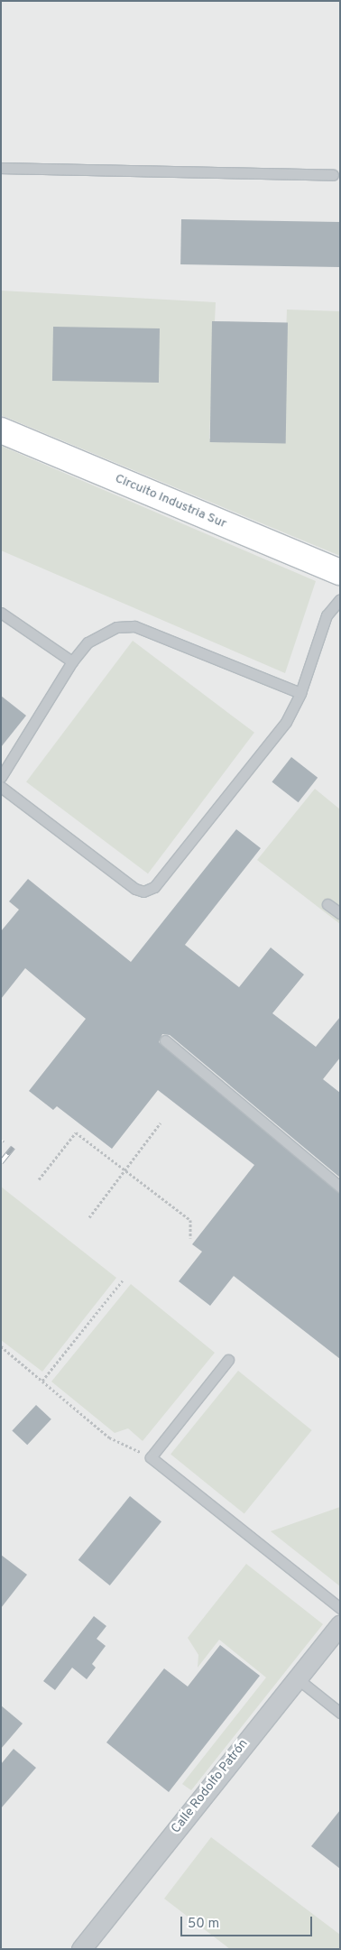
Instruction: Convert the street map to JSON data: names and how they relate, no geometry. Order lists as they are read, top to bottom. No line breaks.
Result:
{"streets":{"main road":["Circuito Industria Sur"],"street":["Calle Rodolfo Patrón"]},"scale_bar":"50 m"}
